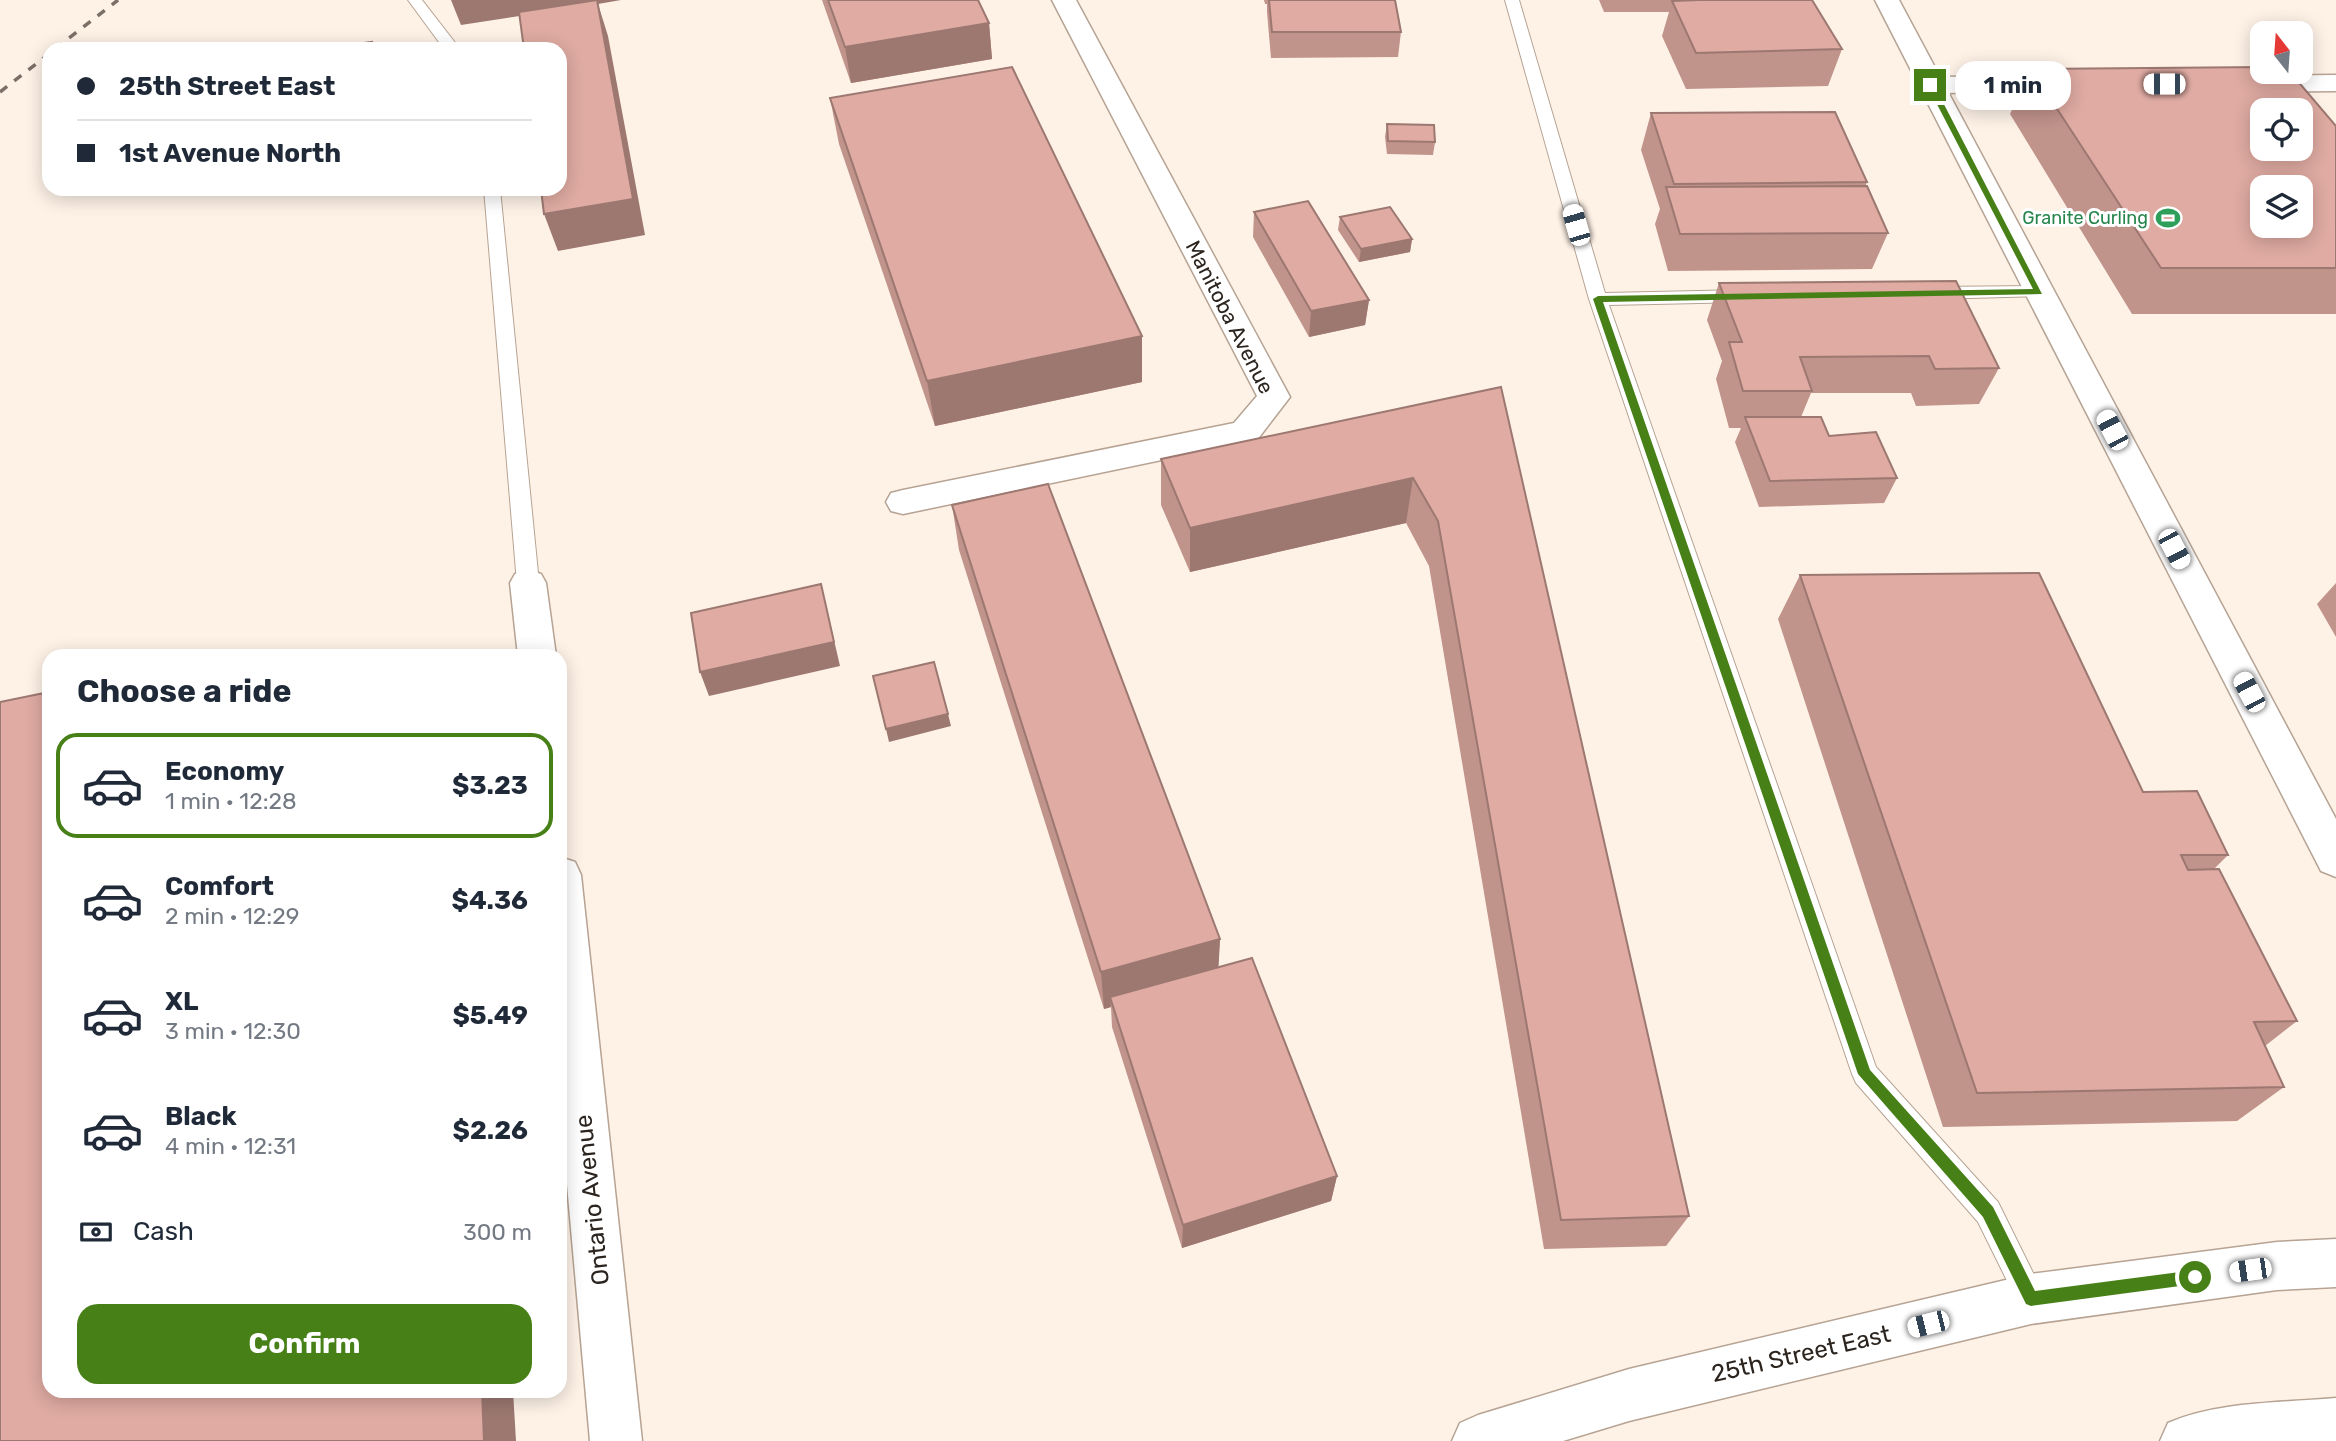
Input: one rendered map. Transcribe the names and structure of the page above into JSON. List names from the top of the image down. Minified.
{"streets":{"street":["Manitoba Avenue","Ontario Avenue","25th Street East"]},"places":{"sports":["Granite Curling"]},"north":"top","page":{"banner":["25th Street East","1st Avenue North"],"bubble":"1 min","heading":"Choose a ride","list":[{"name":"Economy","note":"1 min · 12:28","value":"$3.23"},{"name":"Comfort","note":"2 min · 12:29","value":"$4.36"},{"name":"XL","note":"3 min · 12:30","value":"$5.49"},{"name":"Black","note":"4 min · 12:31","value":"$2.26"}],"pay":["Cash","300 m"],"buttons":"Confirm"}}
